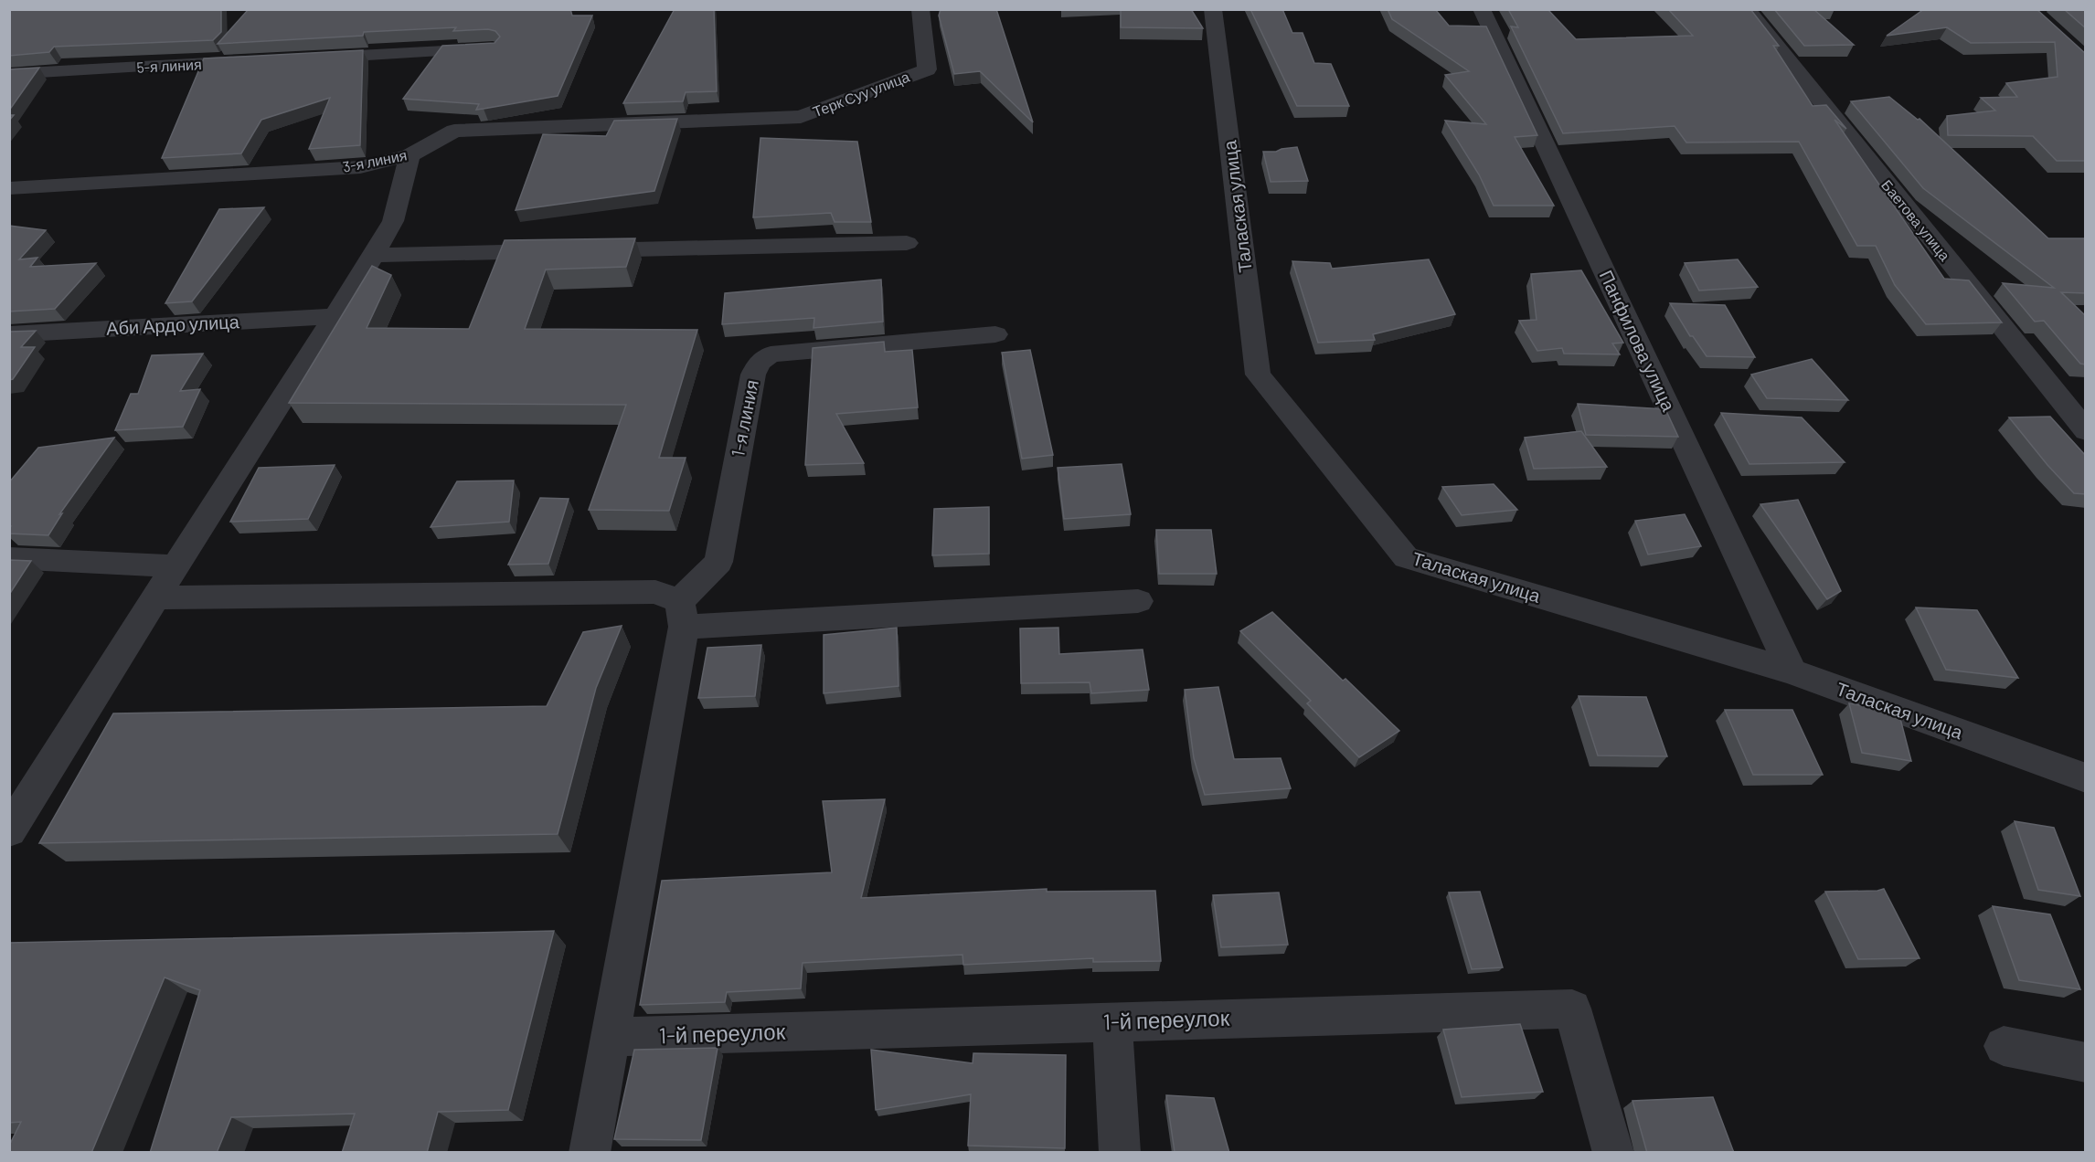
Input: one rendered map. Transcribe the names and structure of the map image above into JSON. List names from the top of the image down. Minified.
{"streets":{"street":["5-я линия","Терк Суу улица","3-я линия","Талаская улица","Баетова улица","Аби Ардо улица","Панфилова улица","1-я линия","1-й переулок"]},"crossings":[["Терк Суу улица","3-я линия"],["Талаская улица","Панфилова улица"]]}
